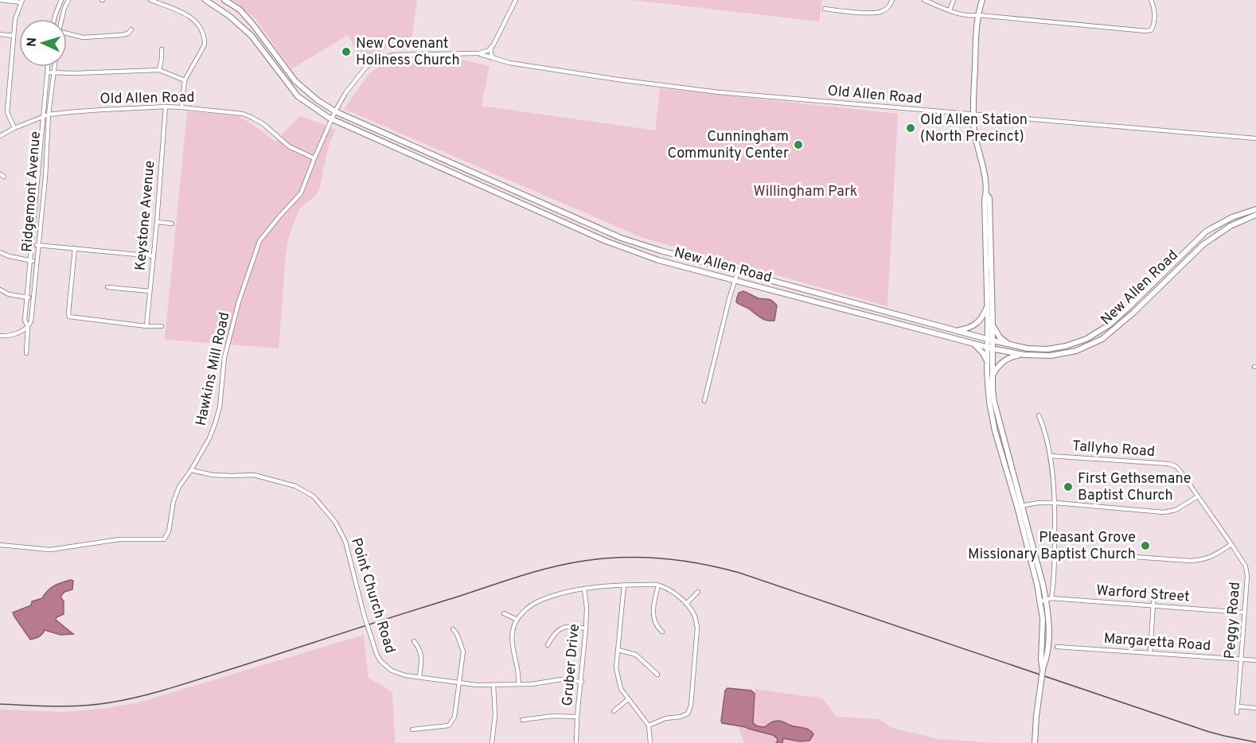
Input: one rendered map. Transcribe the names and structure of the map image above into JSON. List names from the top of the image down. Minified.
{"streets":{"main road":["New Allen Road"],"street":["Old Allen Road","Ridgemont Avenue","Keystone Avenue","Hawkins Mill Road","Tallyho Road","Warford Street","Point Church Road","Peggy Road","Margaretta Road","Gruber Drive"]},"crossings":[["Old Allen Road","Ridgemont Avenue"],["Old Allen Road","Keystone Avenue"],["Old Allen Road","Hawkins Mill Road"],["New Allen Road","Hawkins Mill Road"],["Hawkins Mill Road","Point Church Road"],["Tallyho Road","Peggy Road"],["Warford Street","Peggy Road"],["Point Church Road","Gruber Drive"],["Peggy Road","Margaretta Road"]],"parks":["Willingham Park"],"places":["New Covenant Holiness Church","Old Allen Station (North Precinct)","Cunningham Community Center","First Gethsemane Baptist Church","Pleasant Grove Missionary Baptist Church"],"north":"left"}
